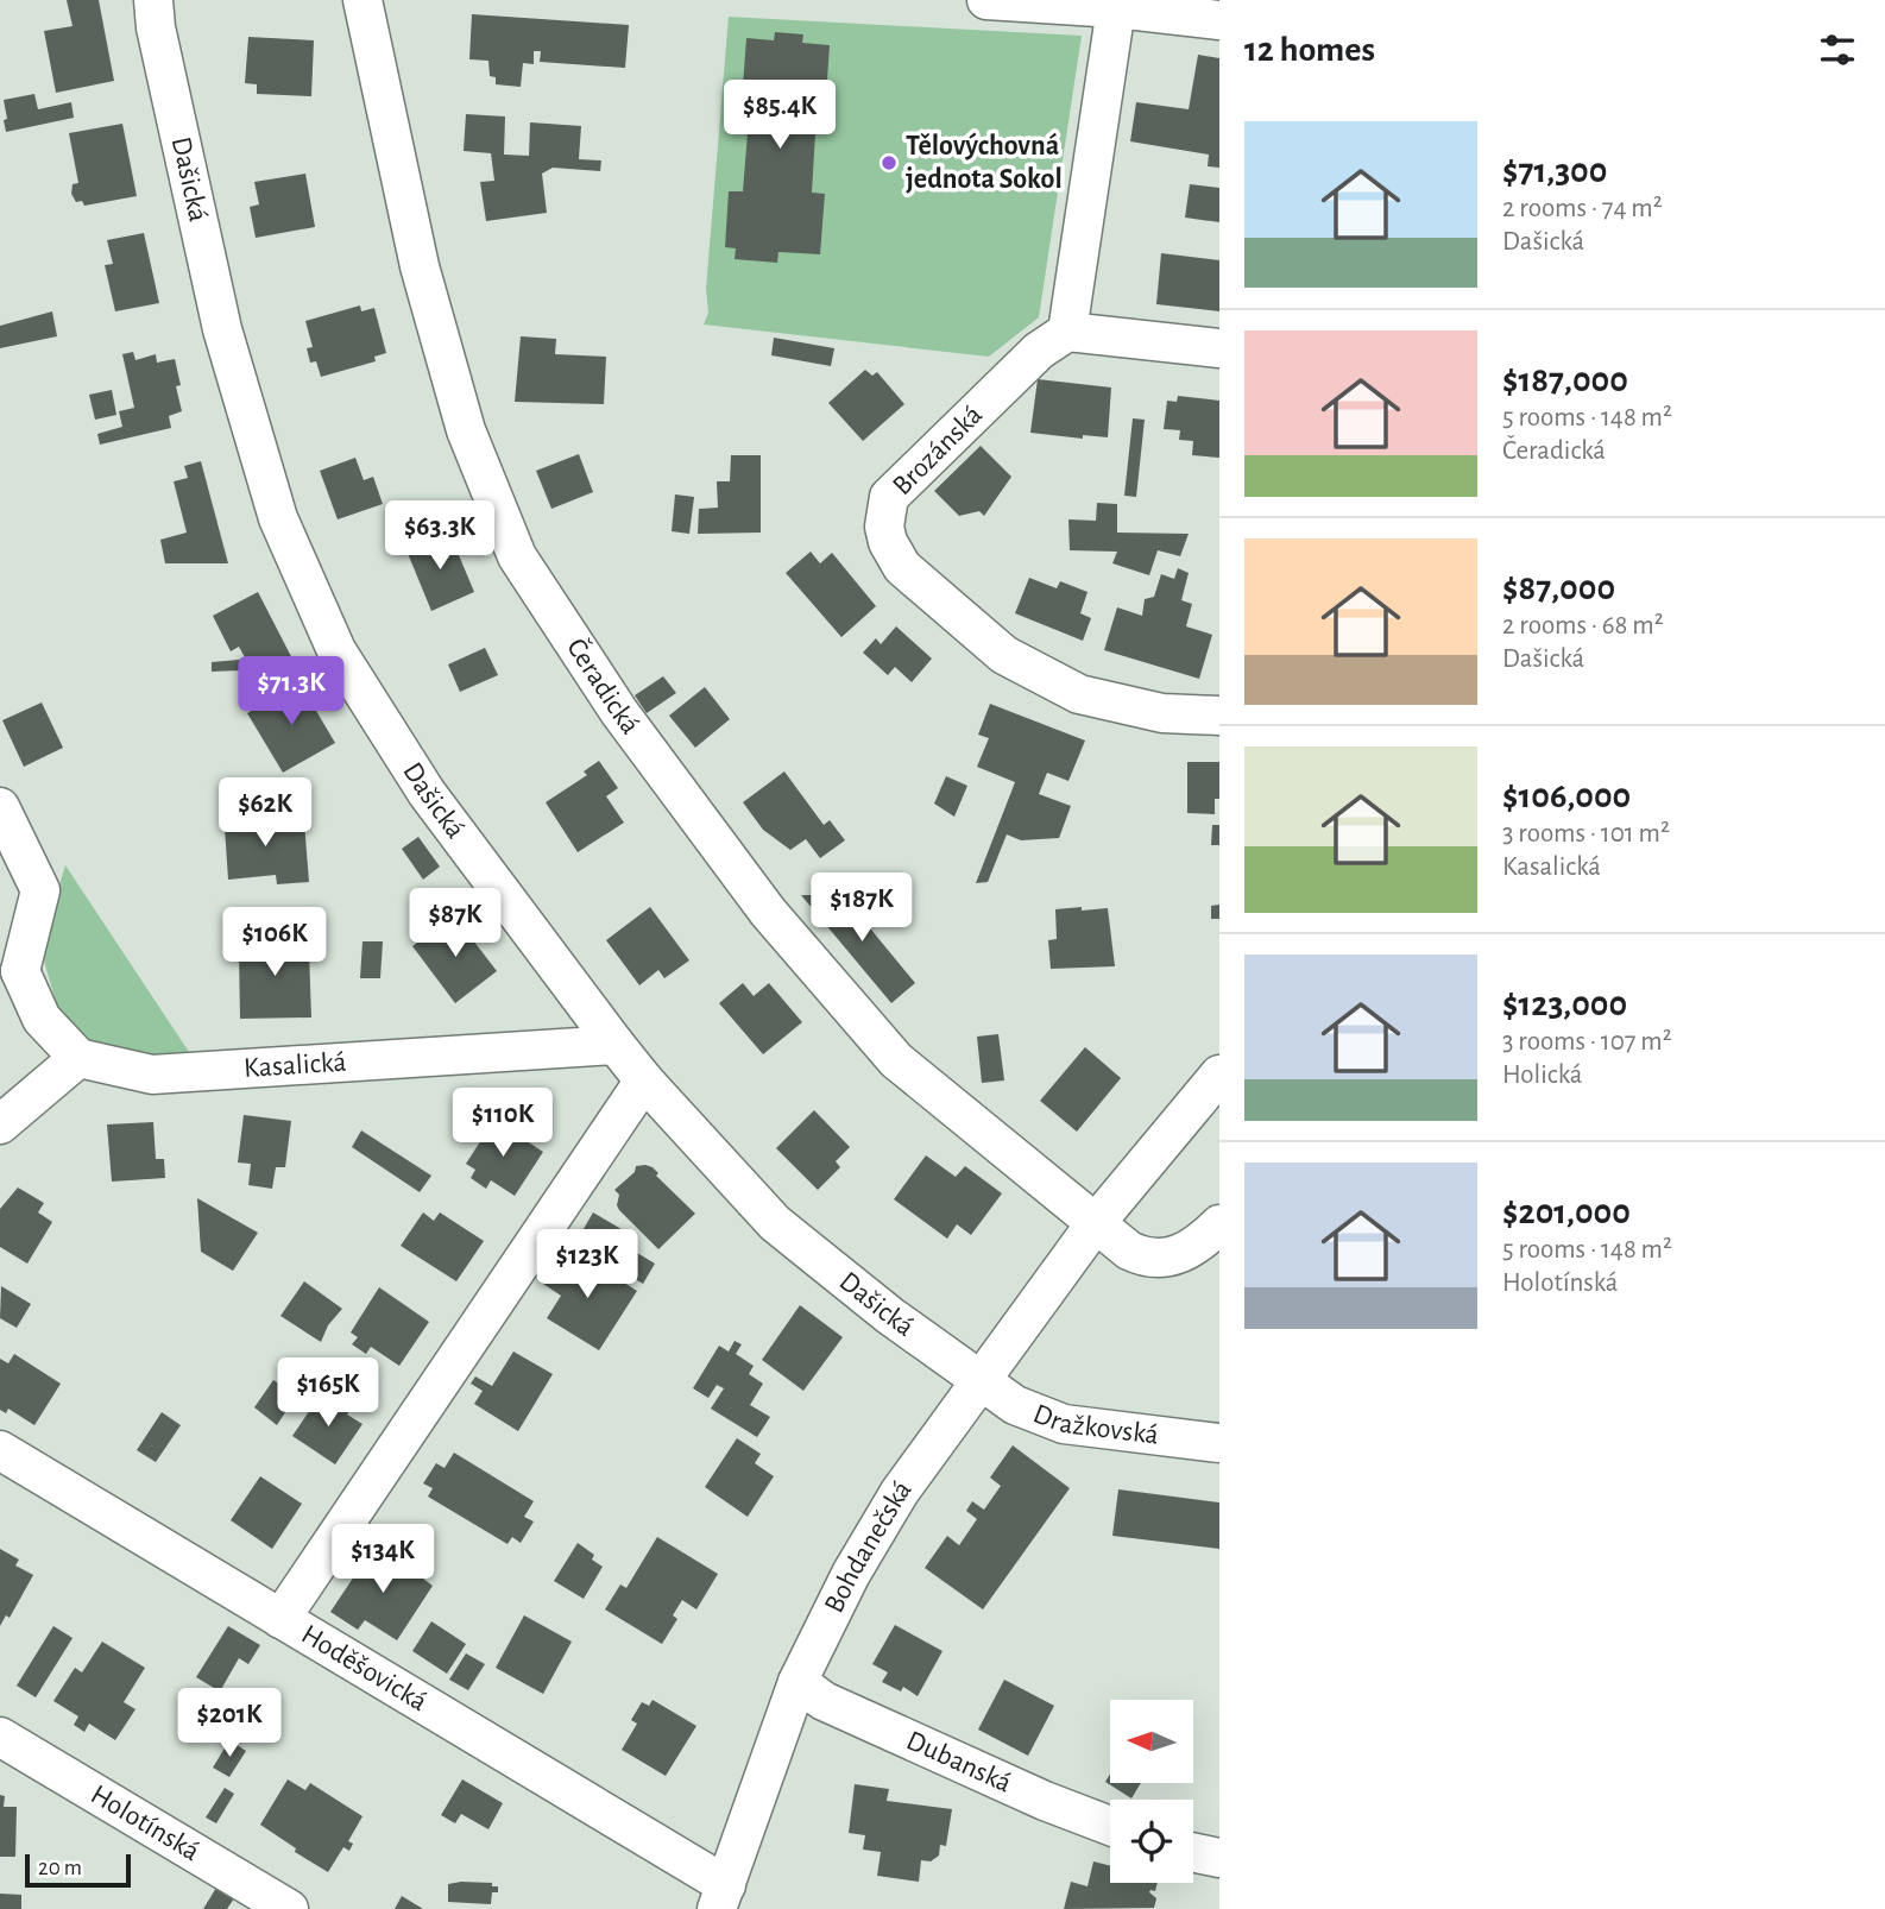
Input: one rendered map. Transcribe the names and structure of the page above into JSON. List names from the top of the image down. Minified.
{"streets":{"street":["Dašická","Brozánská","Čeradická","Kasalická","Dražkovská","Bohdanečská","Hoděšovická","Dubanská","Holotínská"]},"crossings":[["Dašická","Kasalická"],["Dašická","Dražkovská"],["Dašická","Bohdanečská"],["Čeradická","Bohdanečská"],["Dražkovská","Bohdanečská"],["Bohdanečská","Hoděšovická"],["Bohdanečská","Dubanská"]],"places":["Tělovýchovná jednota Sokol"],"scale_bar":"20 m","north":"left","page":{"heading":"12 homes","price":["$85.4K","$63.3K","$71.3K","$62K","$187K","$87K","$106K","$110K","$123K","$165K","$134K","$201K"],"list":[{"name":"$71,300","note":"2 rooms · 74 m² · Dašická"},{"name":"$187,000","note":"5 rooms · 148 m² · Čeradická"},{"name":"$87,000","note":"2 rooms · 68 m² · Dašická"},{"name":"$106,000","note":"3 rooms · 101 m² · Kasalická"},{"name":"$123,000","note":"3 rooms · 107 m² · Holická"},{"name":"$201,000","note":"5 rooms · 148 m² · Holotínská"}],"scale":"20 m"}}
